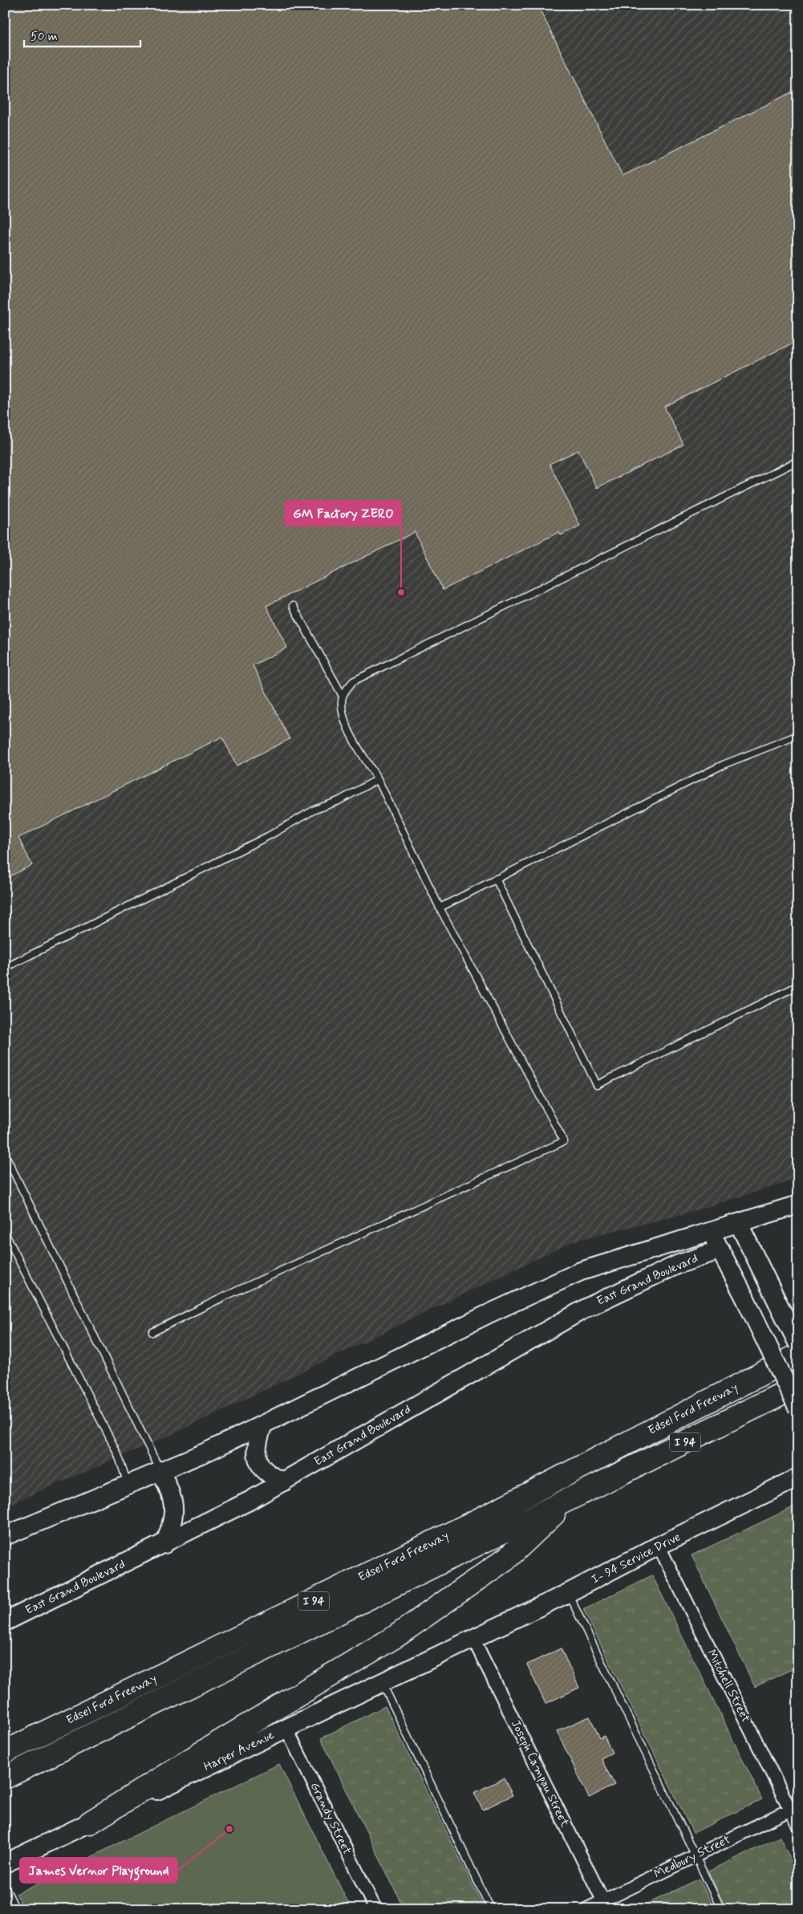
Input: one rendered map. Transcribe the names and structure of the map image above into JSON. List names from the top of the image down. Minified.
{"streets":{"highway":["Edsel Ford Freeway","I 94"],"main road":["East Grand Boulevard","I- 94 Service Drive","Harper Avenue"],"street":["Mitchell Street","Joseph Campau Street","Grandy Street","Medbury Street"]},"crossings":[["I- 94 Service Drive","Mitchell Street"],["I- 94 Service Drive","Harper Avenue"],["I- 94 Service Drive","Joseph Campau Street"],["Mitchell Street","Medbury Street"],["Harper Avenue","Joseph Campau Street"],["Harper Avenue","Grandy Street"],["Joseph Campau Street","Medbury Street"]],"places":["GM Factory ZERO","James Vernor Playground"],"scale_bar":"50 m"}
